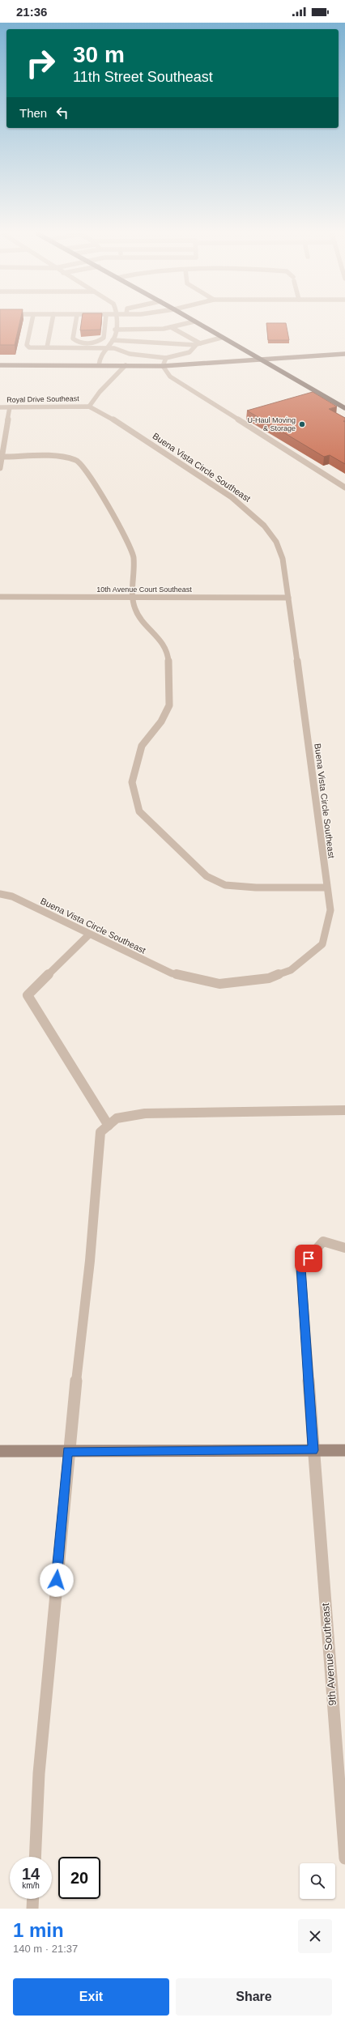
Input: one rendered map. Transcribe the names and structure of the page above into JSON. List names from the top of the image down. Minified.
{"streets":{"street":["Royal Drive Southeast","Buena Vista Circle Southeast","10th Avenue Court Southeast","9th Avenue Southeast"]},"crossings":[["Royal Drive Southeast","Buena Vista Circle Southeast"],["Buena Vista Circle Southeast","10th Avenue Court Southeast"]],"places":["U-Haul Moving & Storage"],"page":{"status":"21:36","turn":["30 m","11th Street Southeast"],"then":"Then","speed":"14 km/h","limit":"20","heading":["1 min","140 m · 21:37"],"buttons":["Exit","Share"]}}
